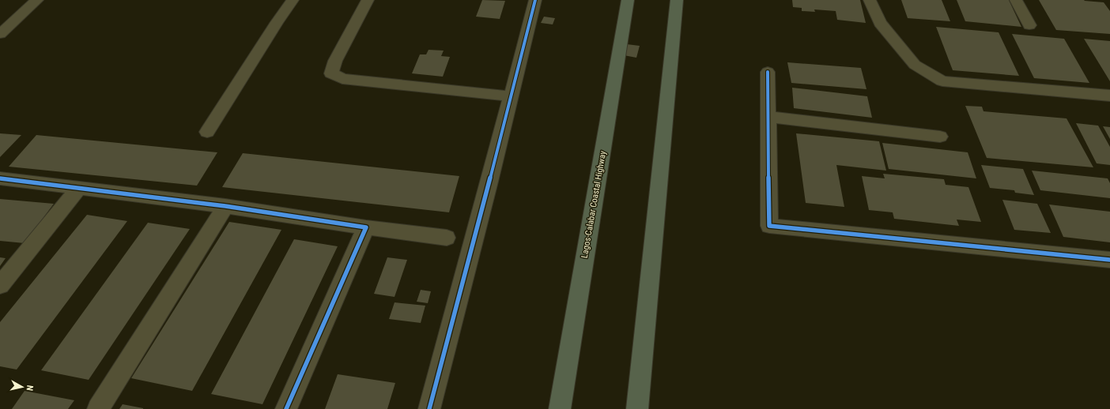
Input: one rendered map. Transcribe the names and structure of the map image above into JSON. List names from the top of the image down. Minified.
{"streets":{"highway":["Lagos-Calabar Coastal Highway"]},"north":"right"}
